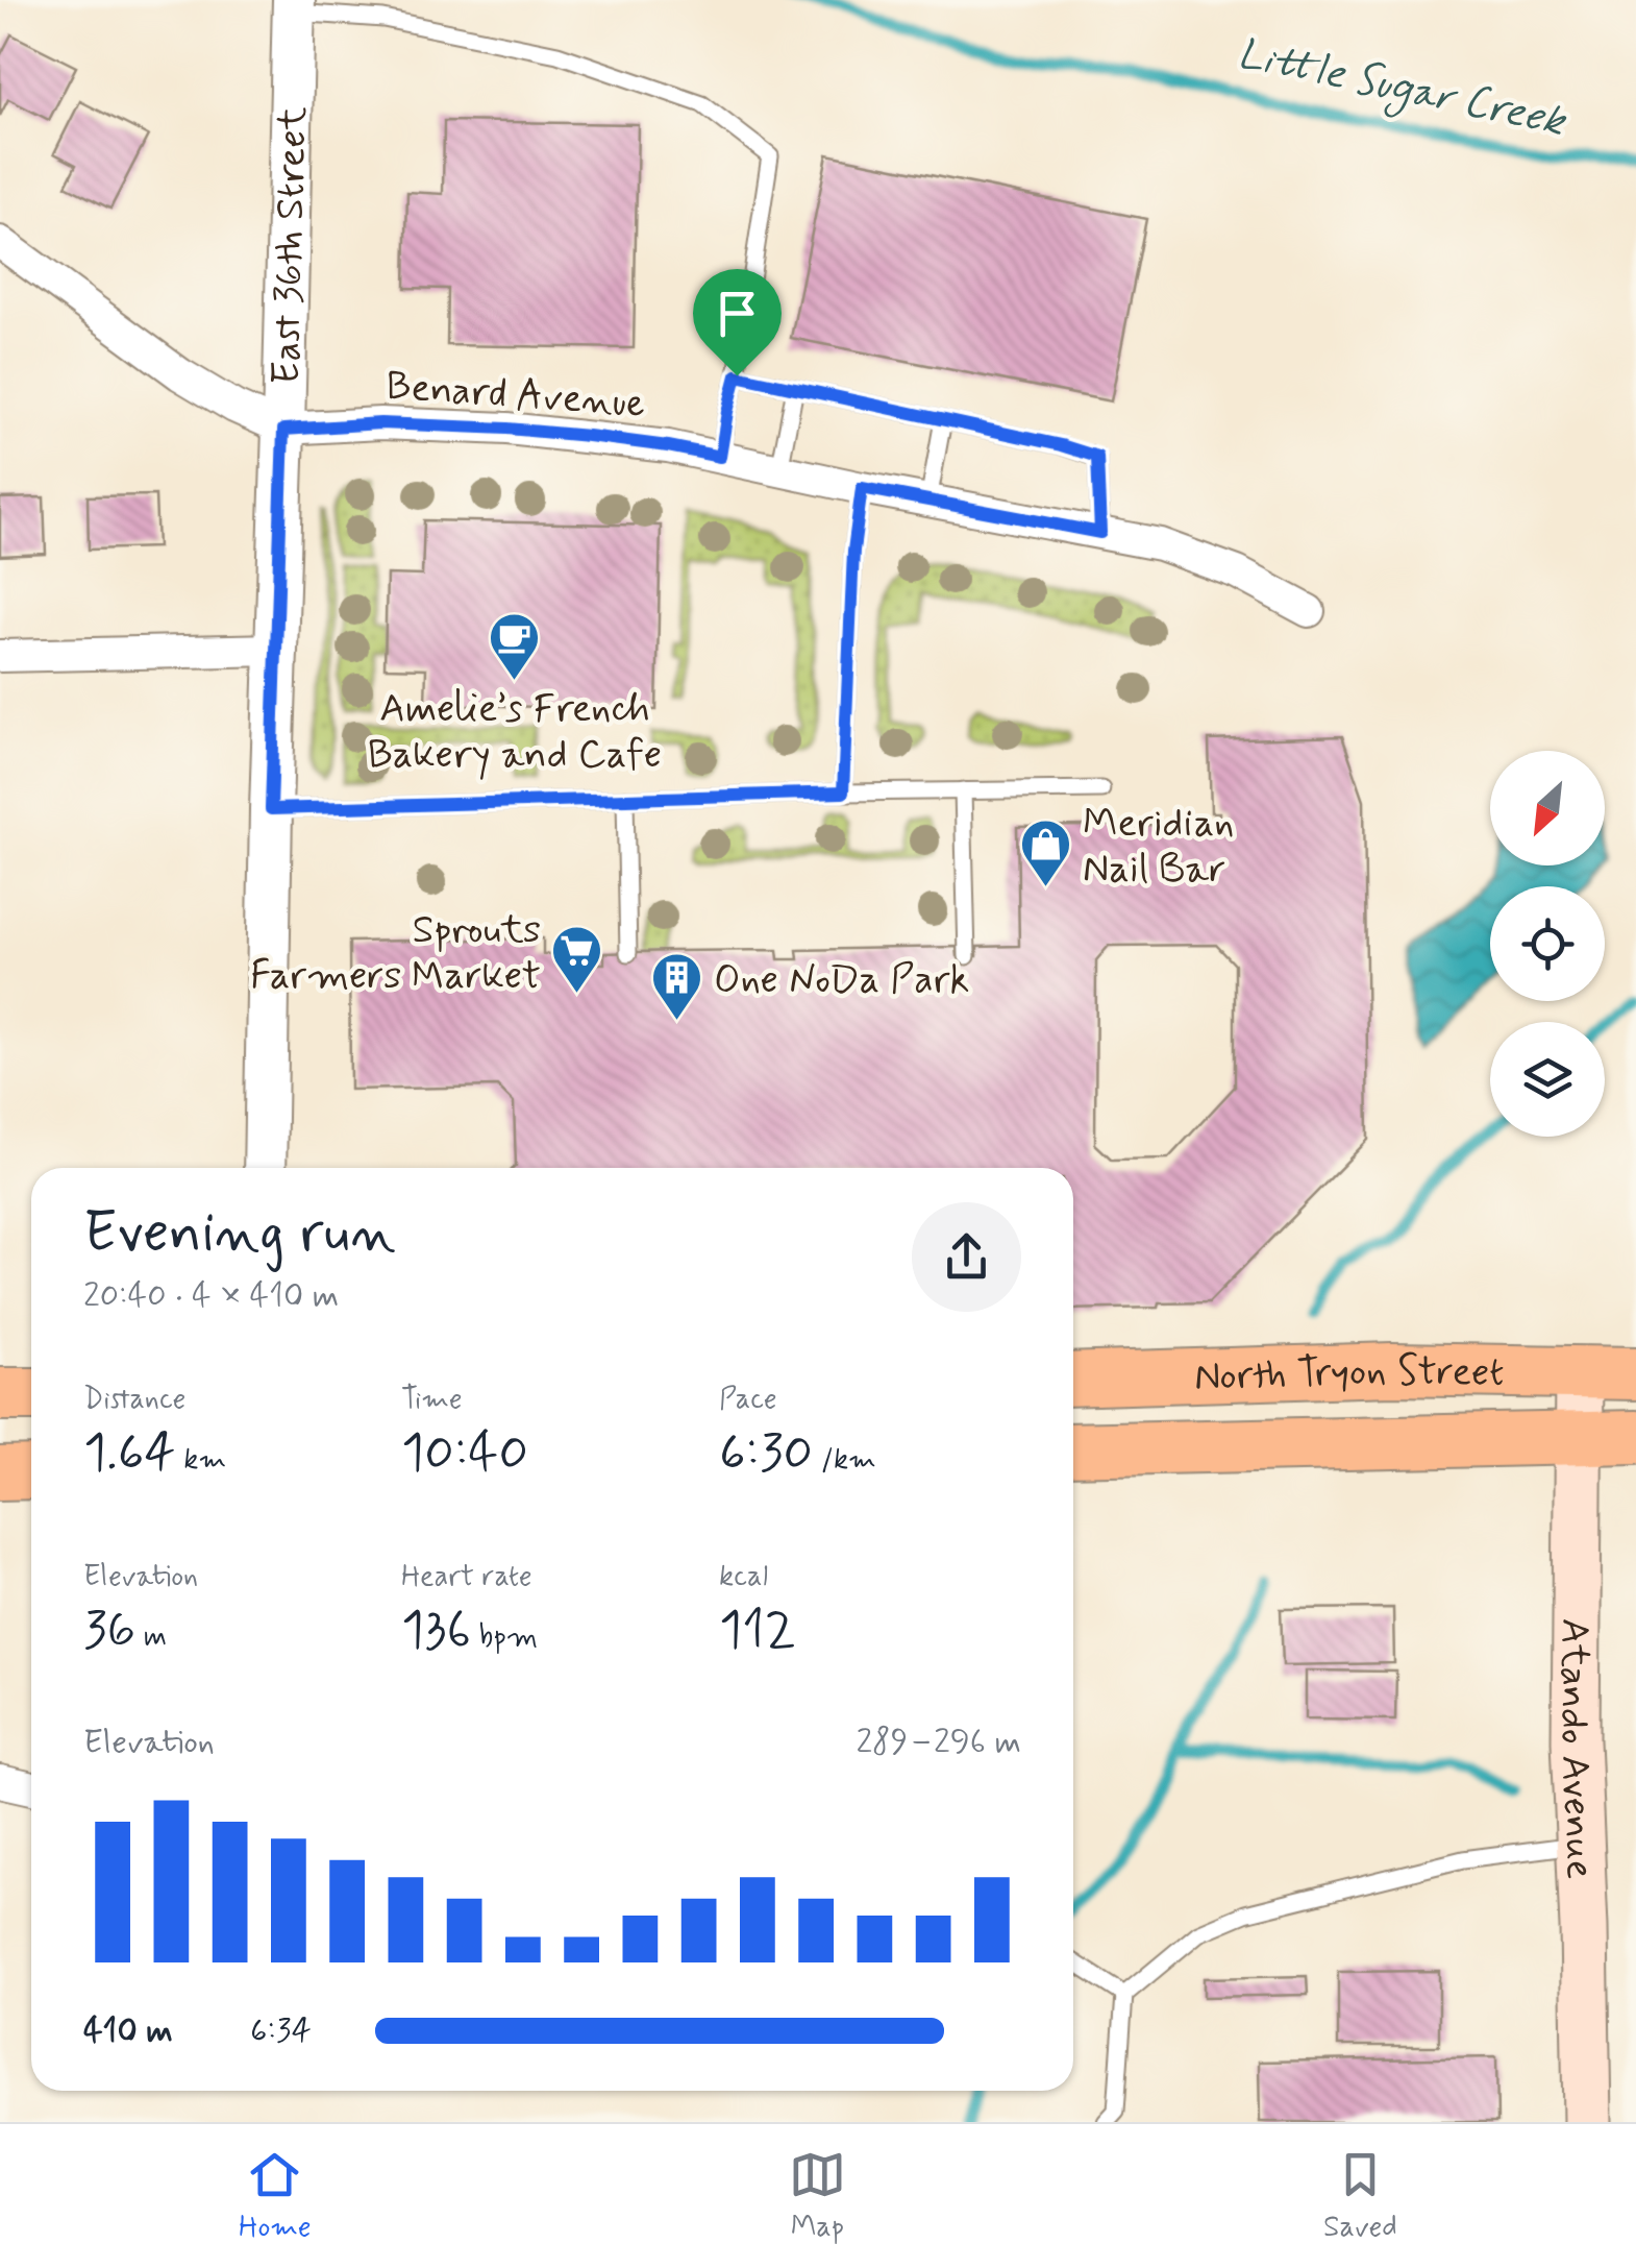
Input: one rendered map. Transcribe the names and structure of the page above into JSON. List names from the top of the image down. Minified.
{"streets":{"main road":["North Tryon Street","Atando Avenue"],"street":["East 36th Street","Benard Avenue"]},"crossings":[["East 36th Street","Benard Avenue"],["North Tryon Street","Atando Avenue"]],"water":["Little Sugar Creek"],"places":{"cafe":["Amelie’s French Bakery and Cafe"],"shop":["Meridian Nail Bar"],"supermarket":["Sprouts Farmers Market"],"building":["One NoDa Park"]},"north":"bottom left","page":{"heading":["Evening run","20:40 · 4 × 410 m"],"stats":[["Distance","1.64 km"],["Time","10:40"],["Pace","6:30 /km"],["Elevation","36 m"],["Heart rate","136 bpm"],["kcal","112"]],"chart":["Elevation","289–296 m"],"list":[{"name":"410 m","note":"6:34"}],"tabs":["Home","Map","Saved"]}}
